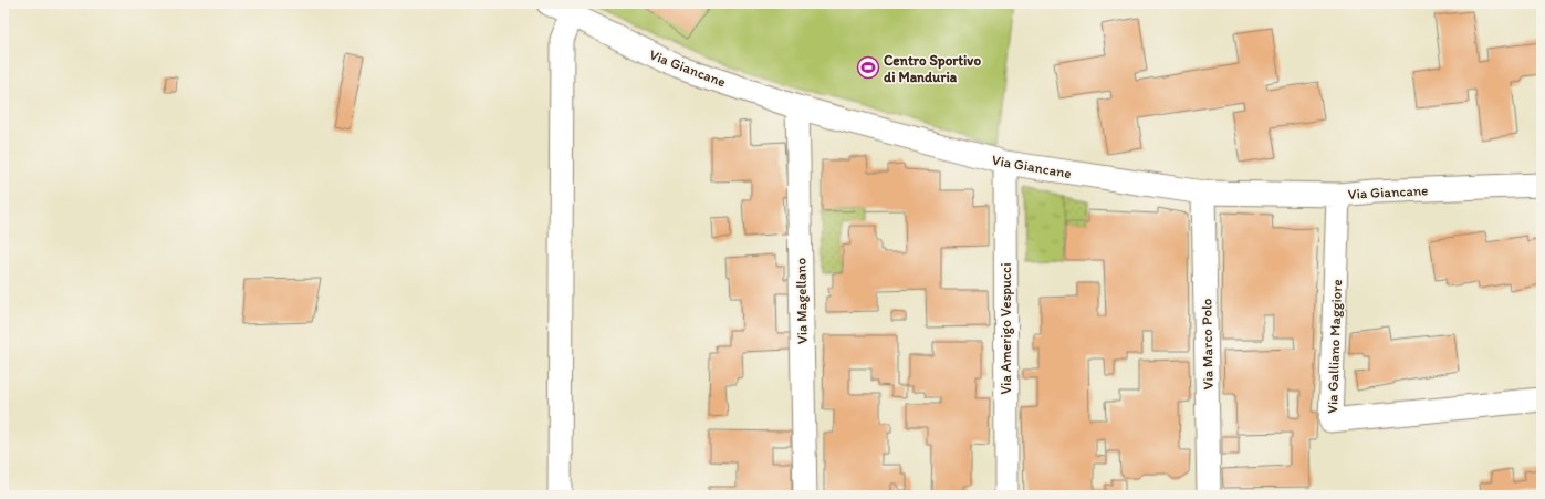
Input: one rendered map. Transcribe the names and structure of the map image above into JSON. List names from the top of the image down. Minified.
{"streets":{"street":["Via Giancane","Via Magellano","Via Amerigo Vespucci","Via Marco Polo","Via Galliano Maggiore"]},"crossings":[["Via Giancane","Via Magellano"],["Via Giancane","Via Amerigo Vespucci"],["Via Giancane","Via Marco Polo"],["Via Giancane","Via Galliano Maggiore"]],"places":{"sports":["Centro Sportivo di Manduria"]}}
